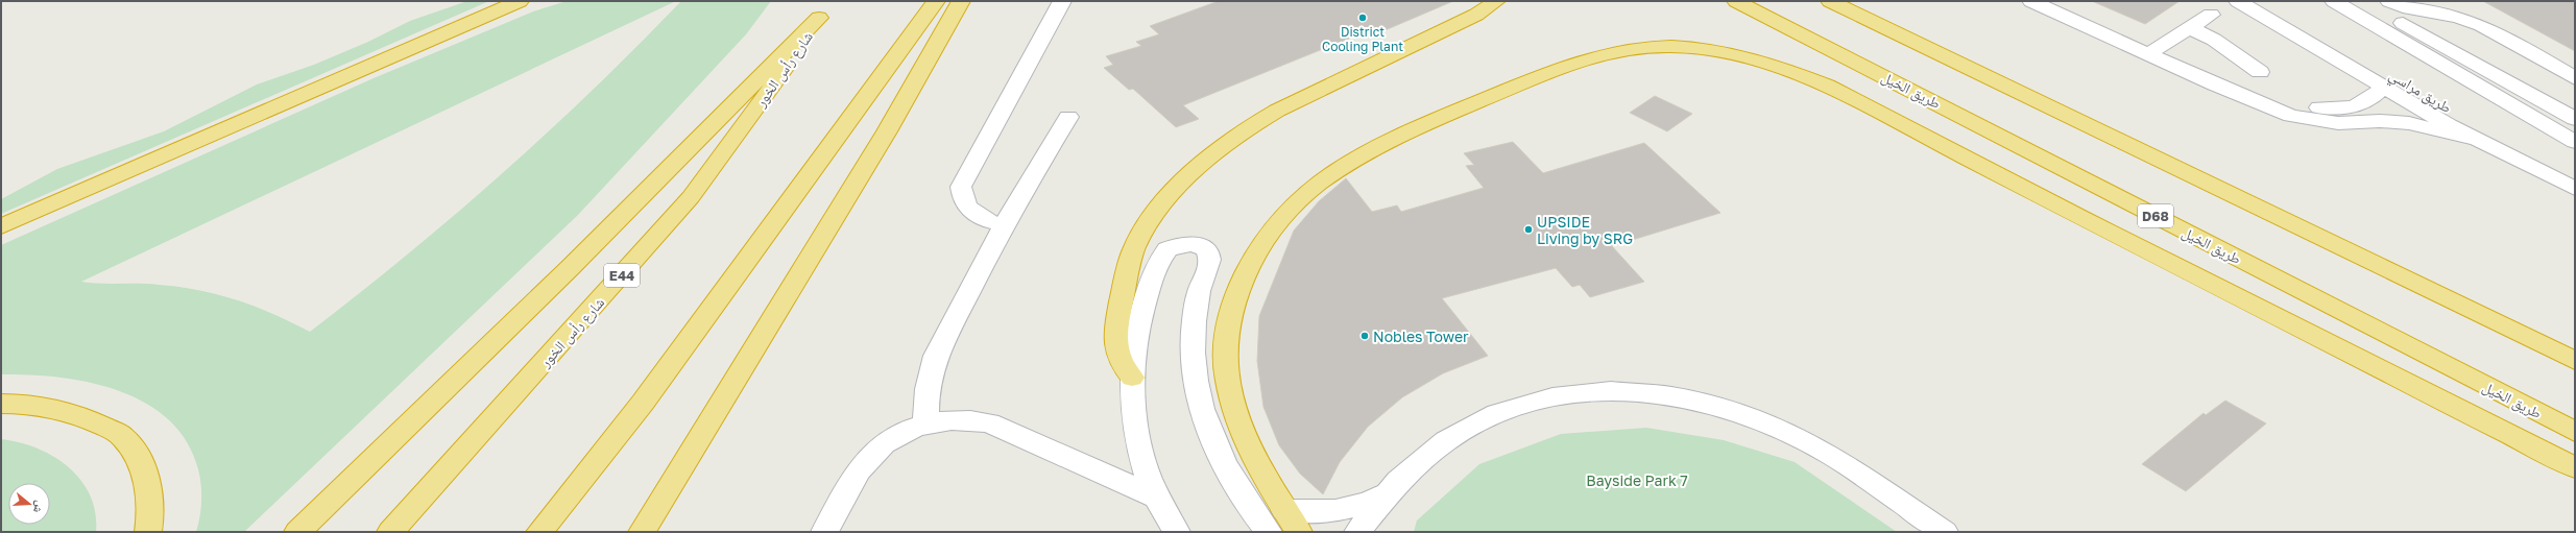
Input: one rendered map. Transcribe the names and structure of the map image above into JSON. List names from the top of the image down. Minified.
{"streets":{"highway":["شارع رأس الخور","طريق الخيل","D68","E44"],"street":["طريق مراسي"]},"parks":["Bayside Park 7"],"places":["District Cooling Plant","UPSIDE Living by SRG","Nobles Tower"],"north":"right"}
